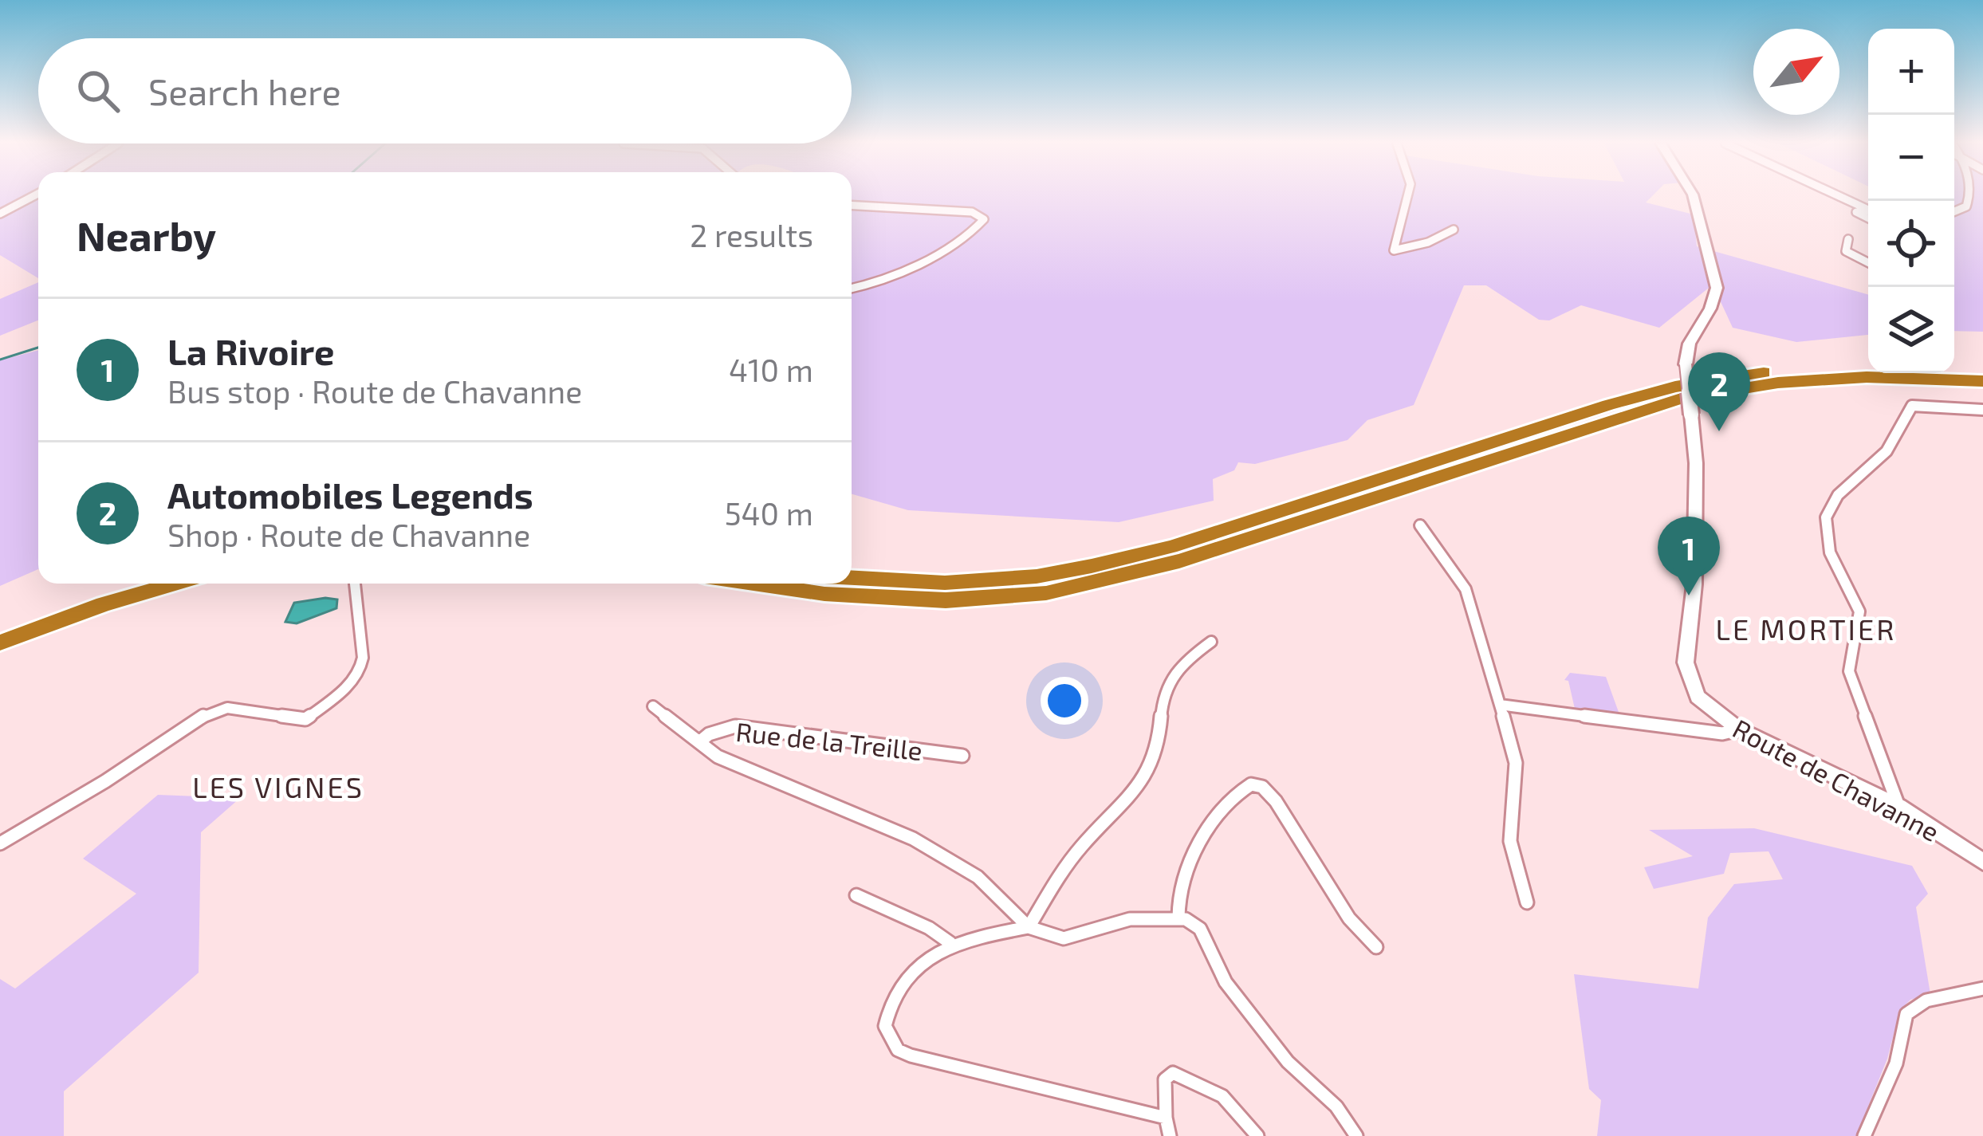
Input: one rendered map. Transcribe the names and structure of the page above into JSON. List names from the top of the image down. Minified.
{"streets":{"main road":["Route de Chavanne"],"street":["Rue de la Treille"]},"districts":["LE MORTIER","LES VIGNES"],"north":"top right","page":{"map_buttons":["+","−"],"search":"Search here","heading":["Nearby","2 results"],"list":[{"mark":"1","name":"La Rivoire","note":"Bus stop · Route de Chavanne","value":"410 m"},{"mark":"2","name":"Automobiles Legends","note":"Shop · Route de Chavanne","value":"540 m"}],"pins":["2","1"]}}
